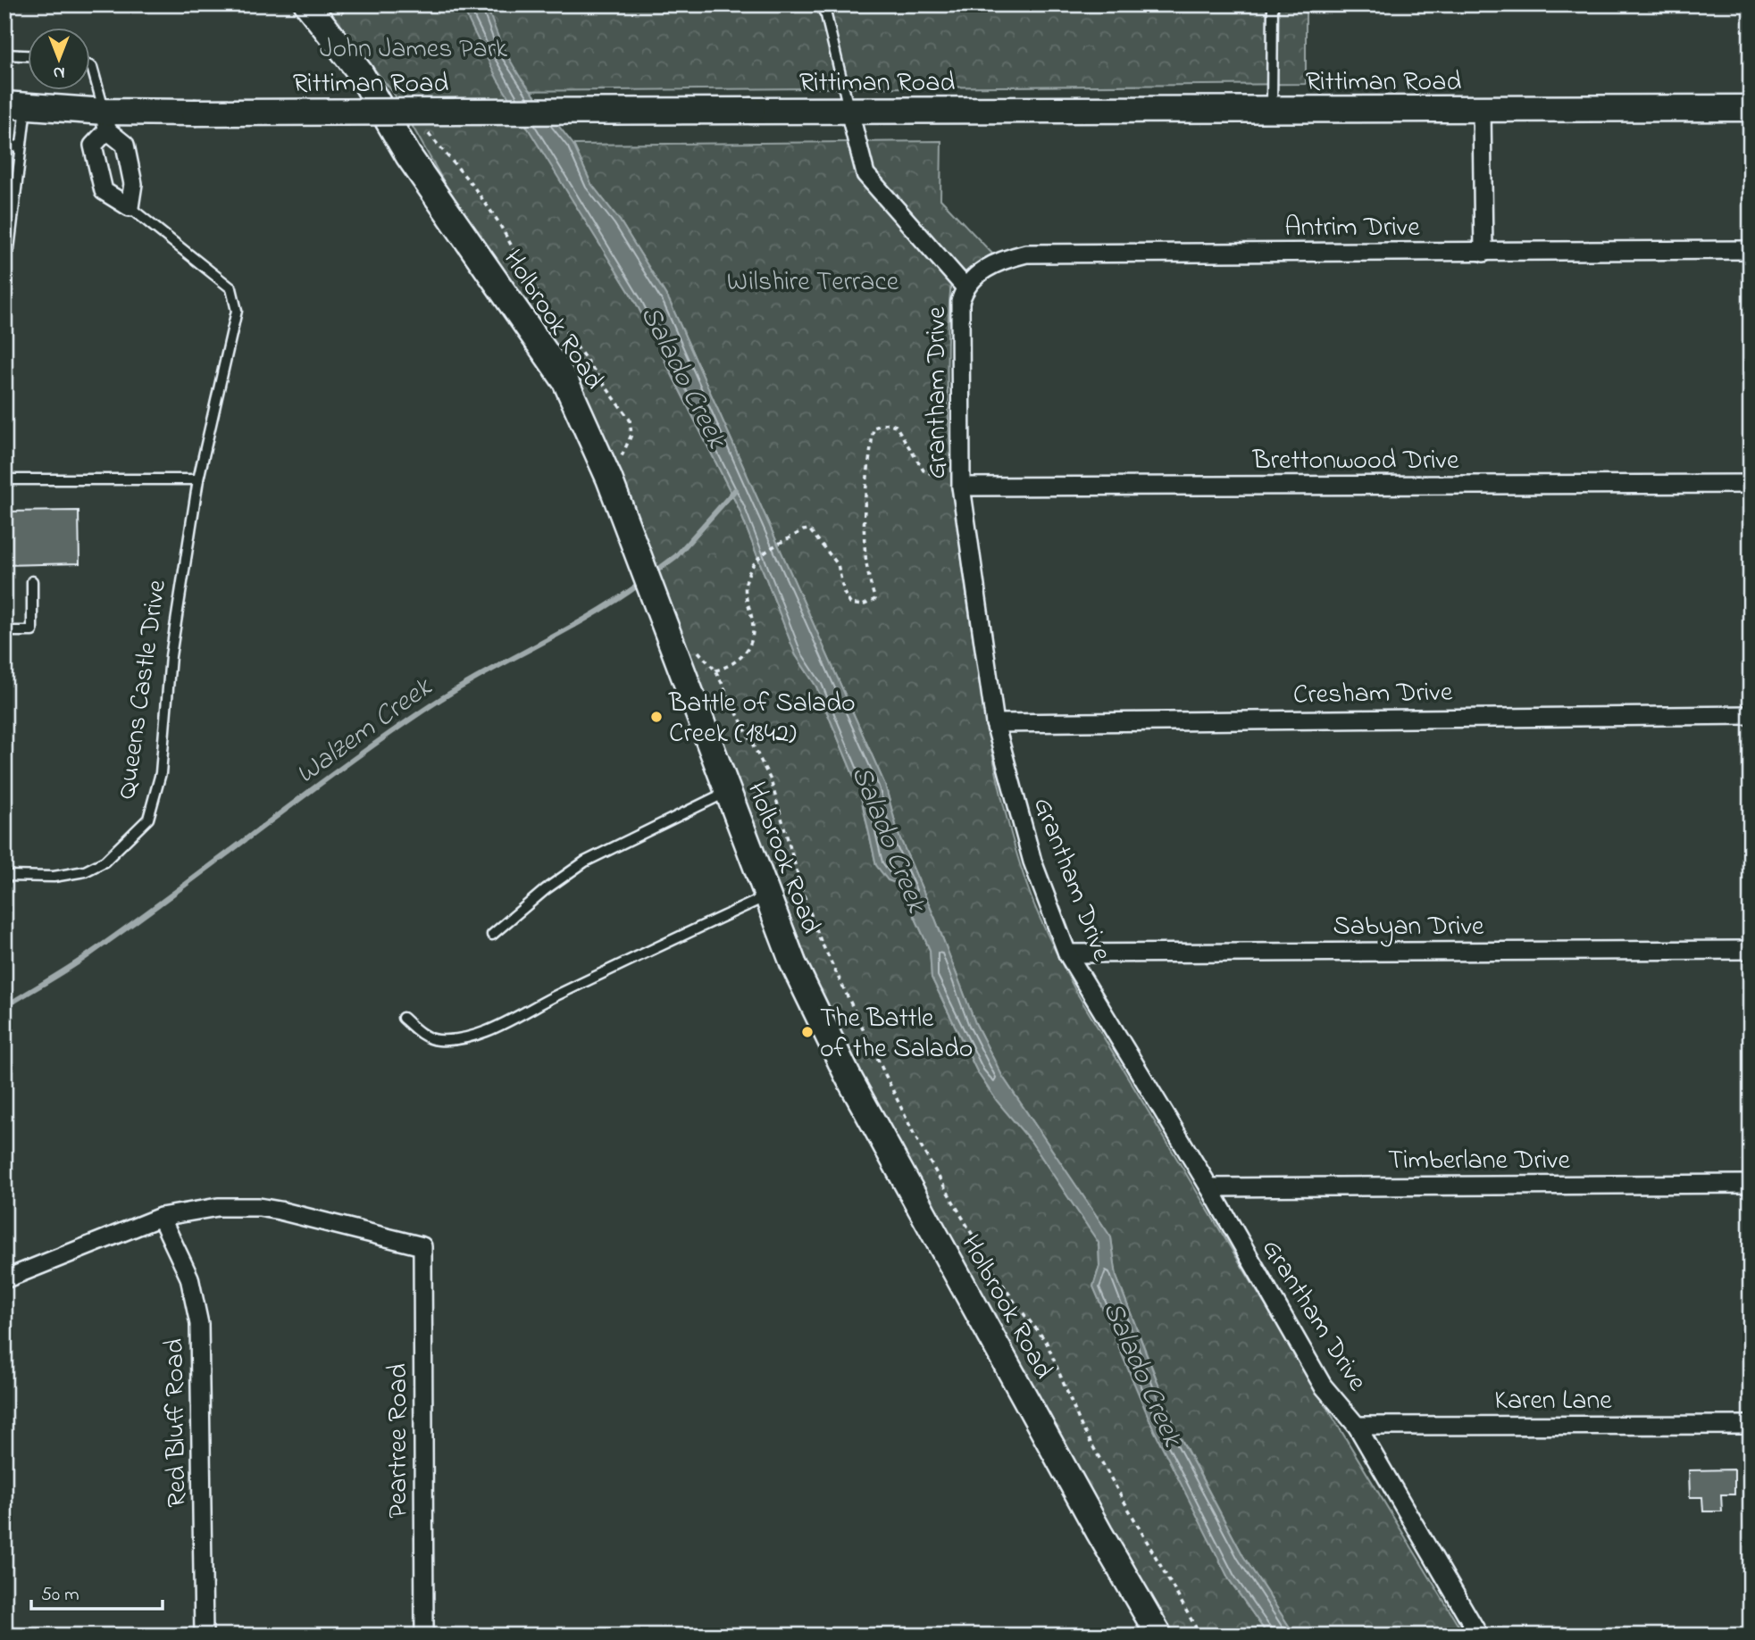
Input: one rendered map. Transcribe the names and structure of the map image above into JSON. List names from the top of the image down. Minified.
{"streets":{"street":["Rittiman Road","Antrim Drive","Holbrook Road","Grantham Drive","Brettonwood Drive","Queens Castle Drive","Cresham Drive","Sabyan Drive","Timberlane Drive","Karen Lane","Red Bluff Road","Peartree Road"]},"crossings":[["Rittiman Road","Grantham Drive"],["Rittiman Road","Queens Castle Drive"],["Antrim Drive","Grantham Drive"],["Grantham Drive","Brettonwood Drive"],["Grantham Drive","Cresham Drive"],["Grantham Drive","Sabyan Drive"],["Grantham Drive","Timberlane Drive"],["Grantham Drive","Karen Lane"],["Red Bluff Road","Peartree Road"]],"water":["Salado Creek","Walzem Creek"],"parks":["John James Park","Wilshire Terrace"],"places":["Battle of Salado Creek (1842)","The Battle of the Salado"],"scale_bar":"50 m","north":"bottom"}
